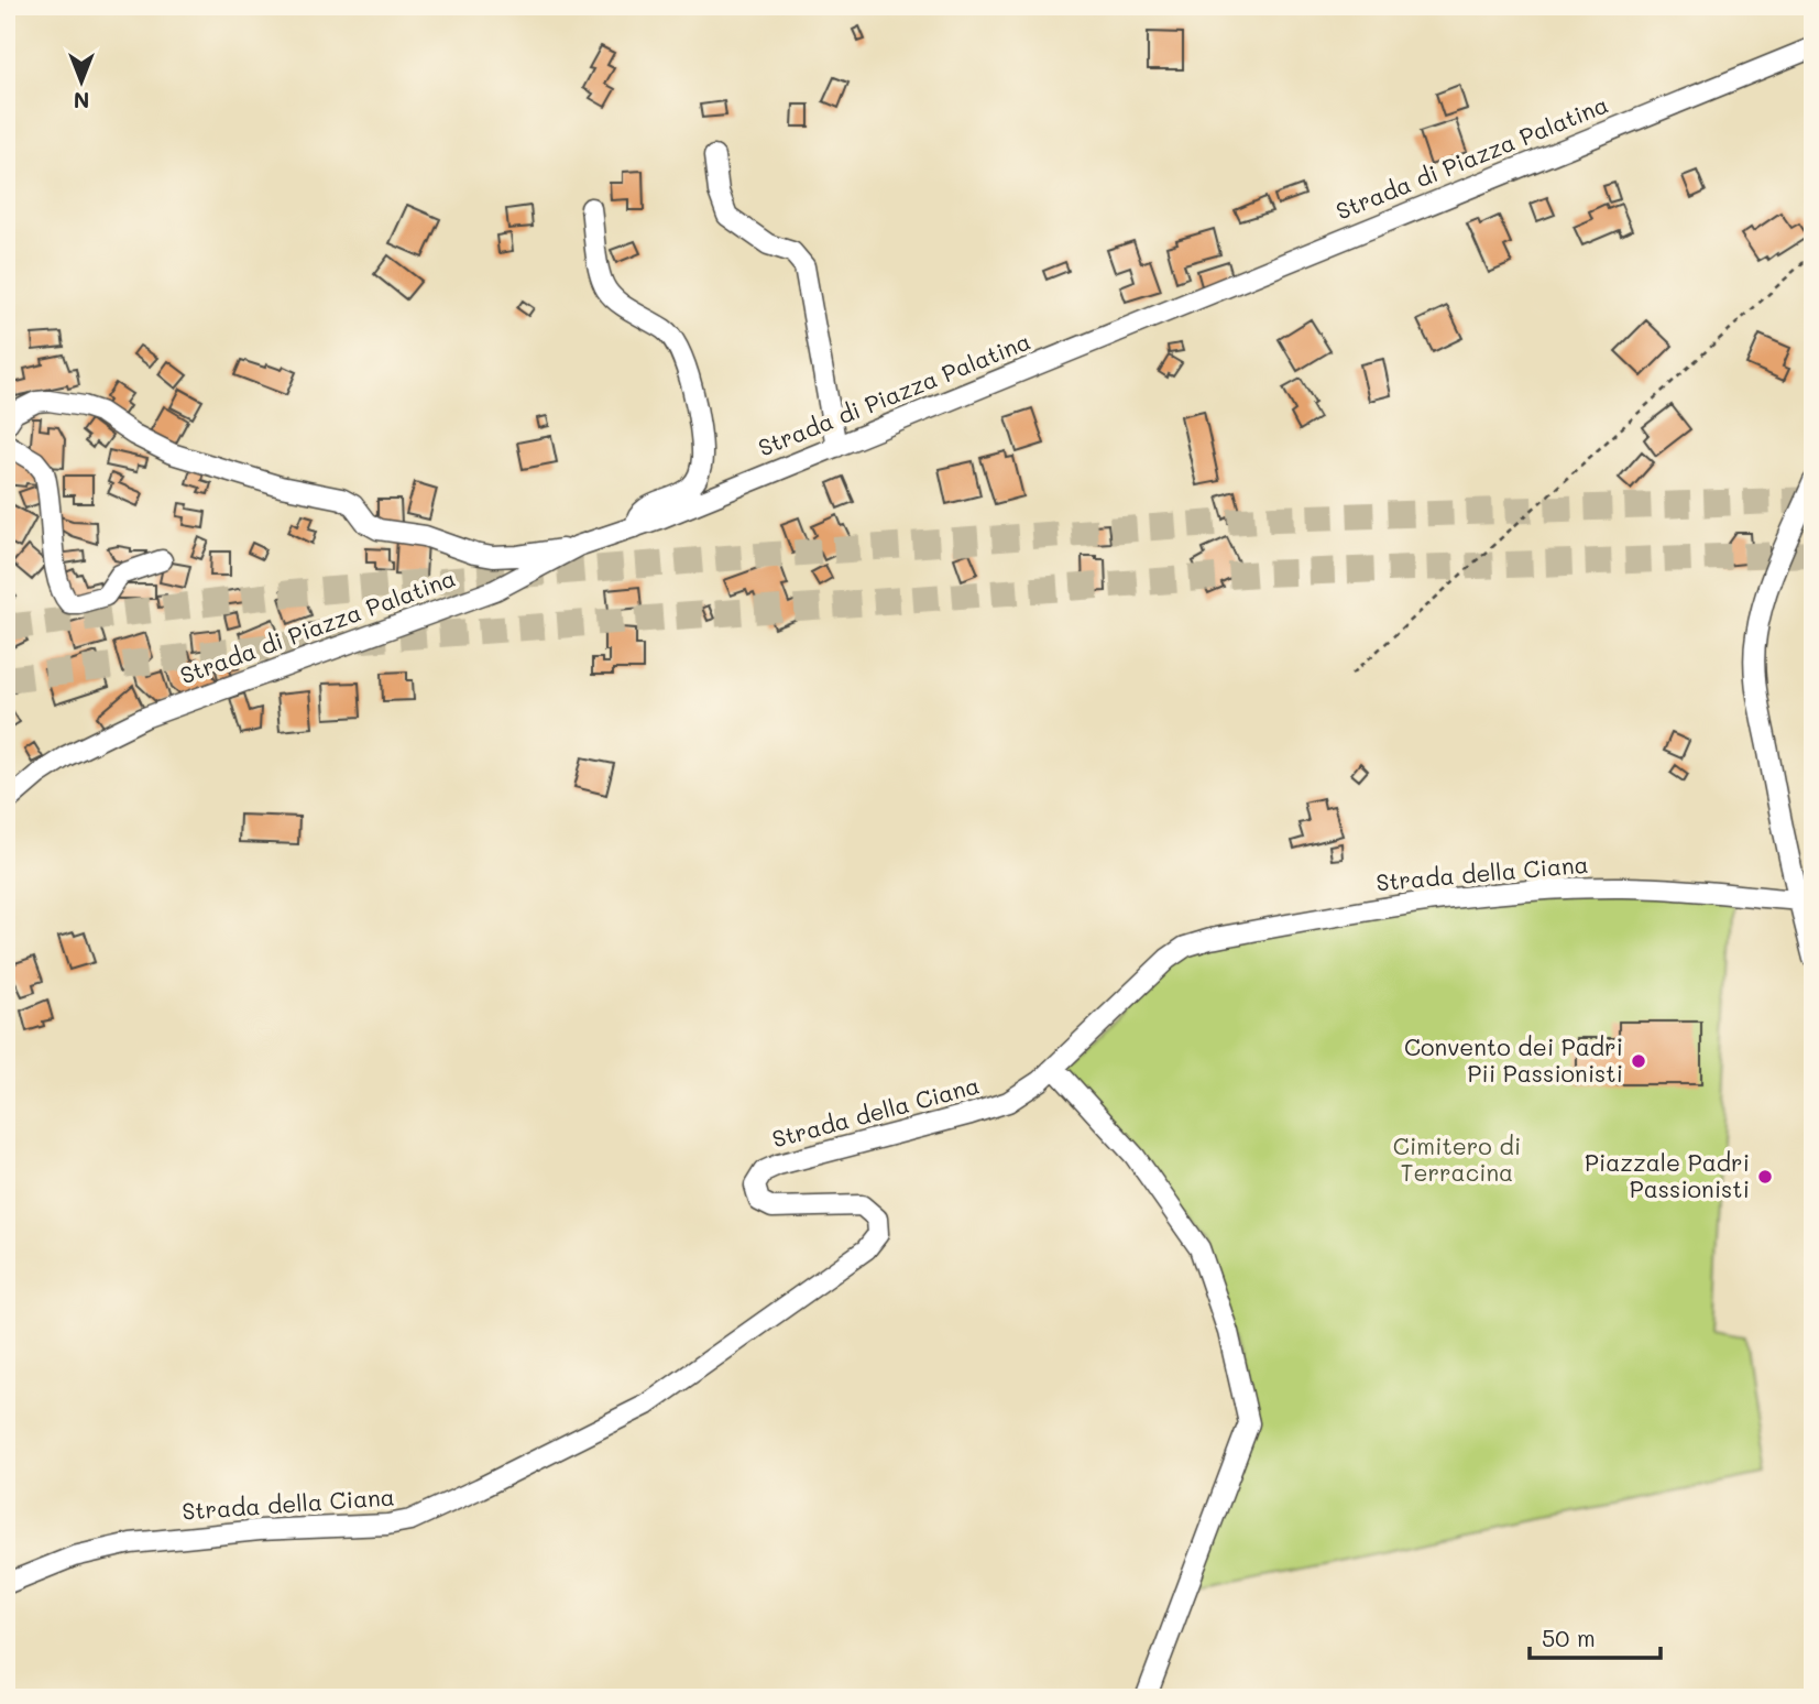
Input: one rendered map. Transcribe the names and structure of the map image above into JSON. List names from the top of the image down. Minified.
{"streets":{"street":["Strada di Piazza Palatina","Strada della Ciana"]},"parks":["Cimitero di Terracina"],"places":["Convento dei Padri Pii Passionisti","Piazzale Padri Passionisti"],"scale_bar":"50 m","north":"bottom"}
